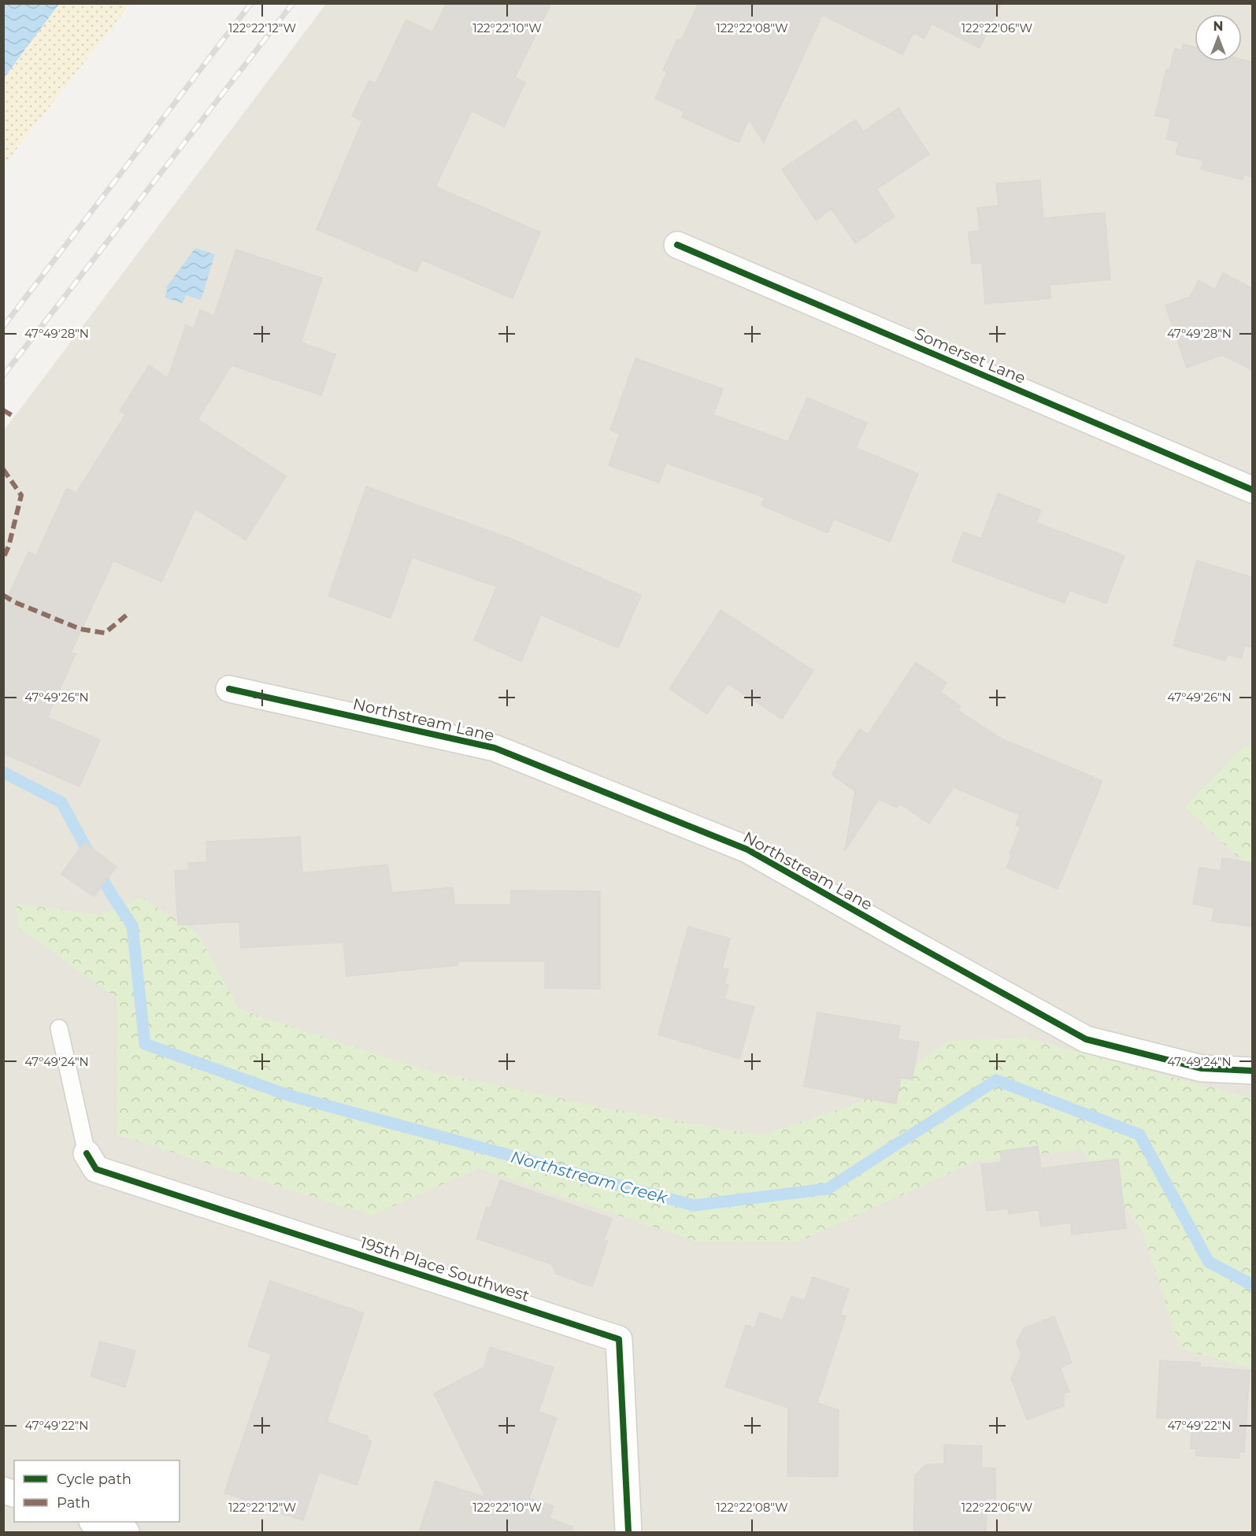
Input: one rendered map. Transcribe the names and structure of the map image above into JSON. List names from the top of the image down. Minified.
{"streets":{"street":["Somerset Lane","Northstream Lane","195th Place Southwest"]},"water":["Northstream Creek"],"legend":["Cycle path","Path"],"north":"top","coordinates":["122°22'12\"W","122°22'10\"W","122°22'08\"W","122°22'06\"W","47°49'28\"N","47°49'26\"N","47°49'24\"N","47°49'22\"N"]}
